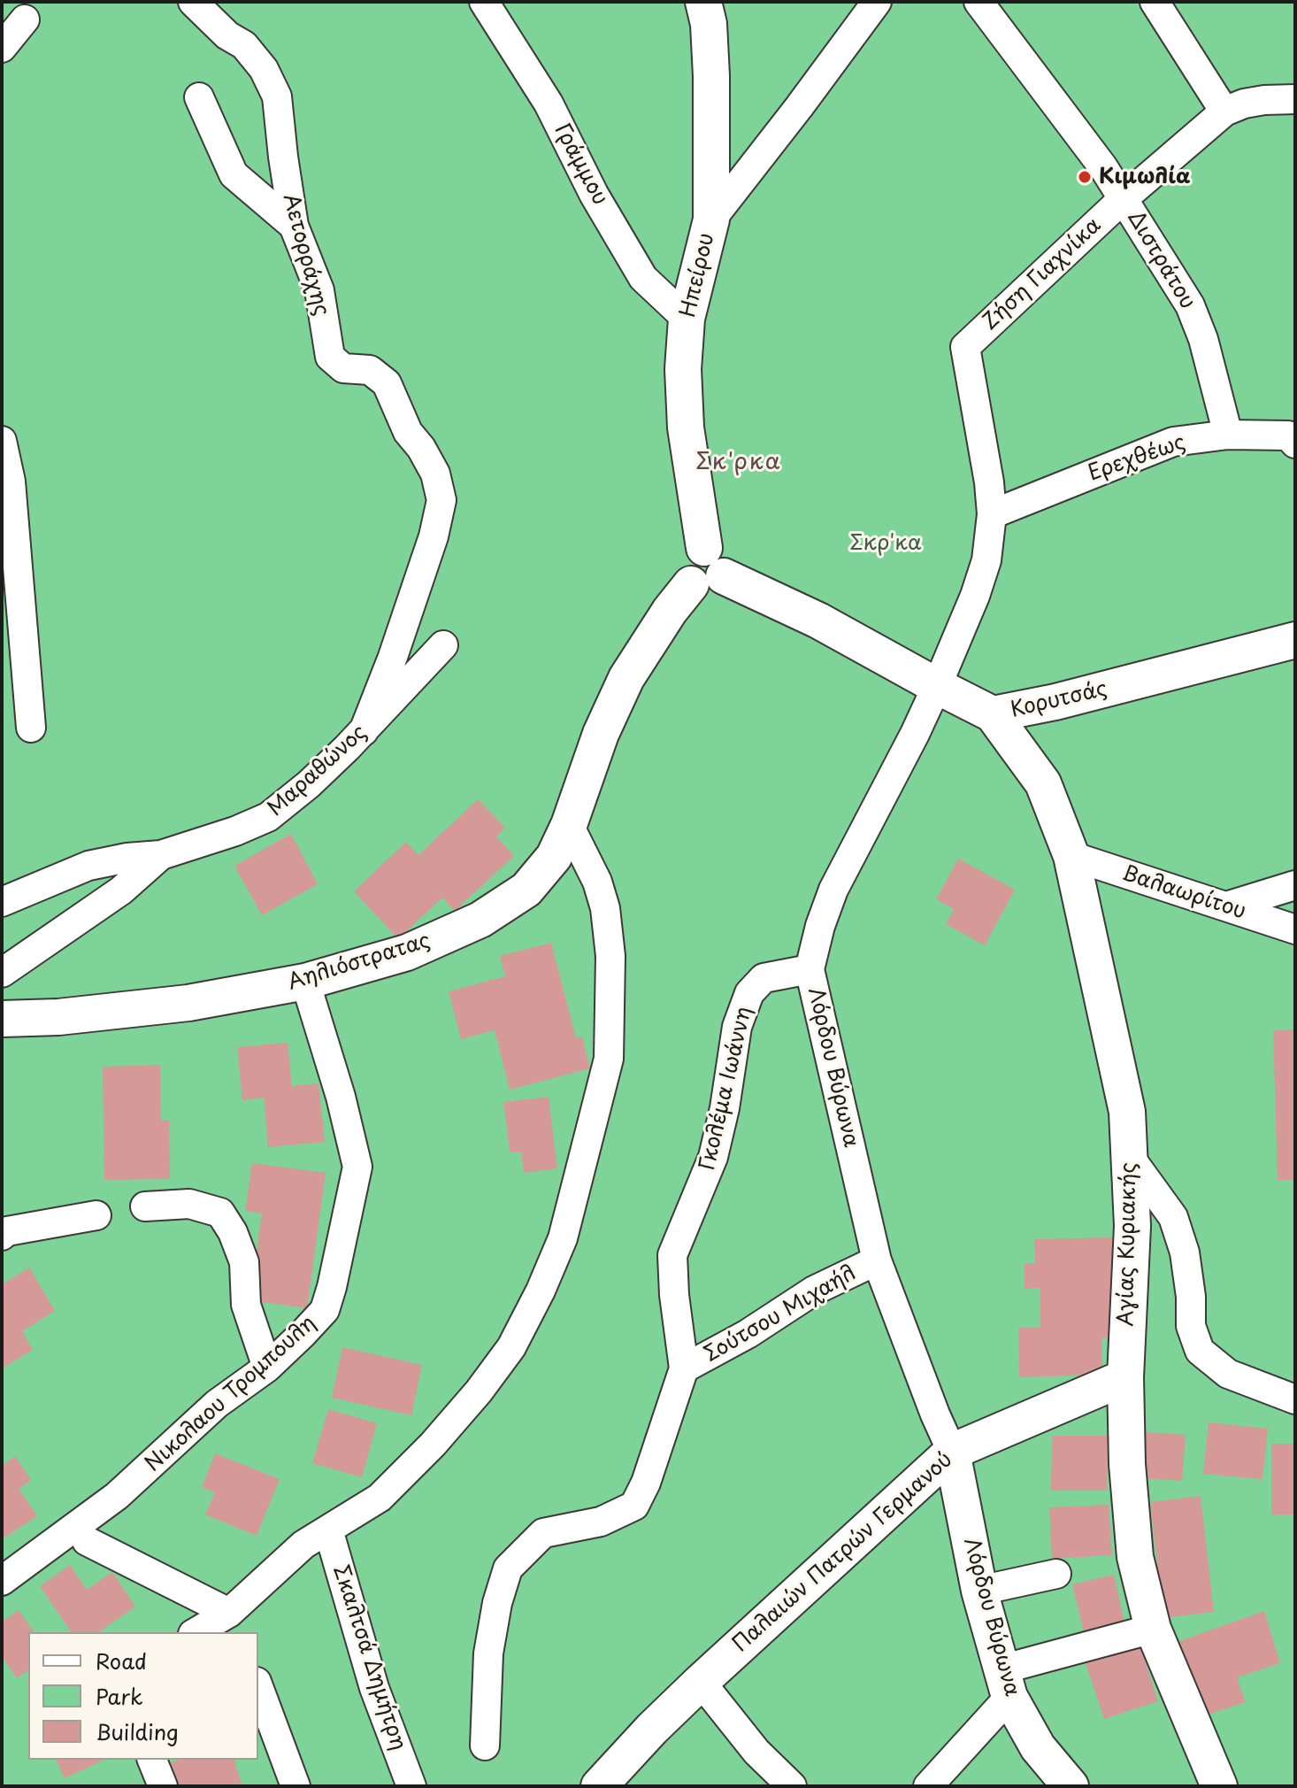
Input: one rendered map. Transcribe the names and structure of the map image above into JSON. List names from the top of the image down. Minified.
{"streets":{"street":["Γράμμου","Αετορράχης","Διστράτου","Ζήση Γιαχνίκα","Ηπείρου","Ερεχθέως","Κορυτσάς","Μαραθώνος","Βαλαωρίτου","Αηλιόστρατας","Λόρδου Βύρωνα","Γκολέμα Ιωάννη","Αγίας Κυριακής","Σούτσου Μιχαήλ","Νικολαου Τρομπουλη","Παλαιών Πατρών Γερμανού","Σκαλτσά Δημήτρη"]},"crossings":[["Γράμμου","Ηπείρου"],["Αετορράχης","Μαραθώνος"],["Διστράτου","Ζήση Γιαχνίκα"],["Διστράτου","Ερεχθέως"],["Ζήση Γιαχνίκα","Λόρδου Βύρωνα"],["Ηπείρου","Κορυτσάς"],["Ηπείρου","Αηλιόστρατας"],["Ερεχθέως","Λόρδου Βύρωνα"],["Κορυτσάς","Αηλιόστρατας"],["Κορυτσάς","Λόρδου Βύρωνα"],["Κορυτσάς","Αγίας Κυριακής"],["Βαλαωρίτου","Αγίας Κυριακής"],["Αηλιόστρατας","Νικολαου Τρομπουλη"],["Λόρδου Βύρωνα","Γκολέμα Ιωάννη"],["Λόρδου Βύρωνα","Σούτσου Μιχαήλ"],["Λόρδου Βύρωνα","Παλαιών Πατρών Γερμανού"],["Γκολέμα Ιωάννη","Σούτσου Μιχαήλ"],["Αγίας Κυριακής","Παλαιών Πατρών Γερμανού"]],"districts":["Σκ'ρκα"],"parks":["Σκρ'κα"],"places":["Κιμωλία"],"legend":["Road","Park","Building"]}
